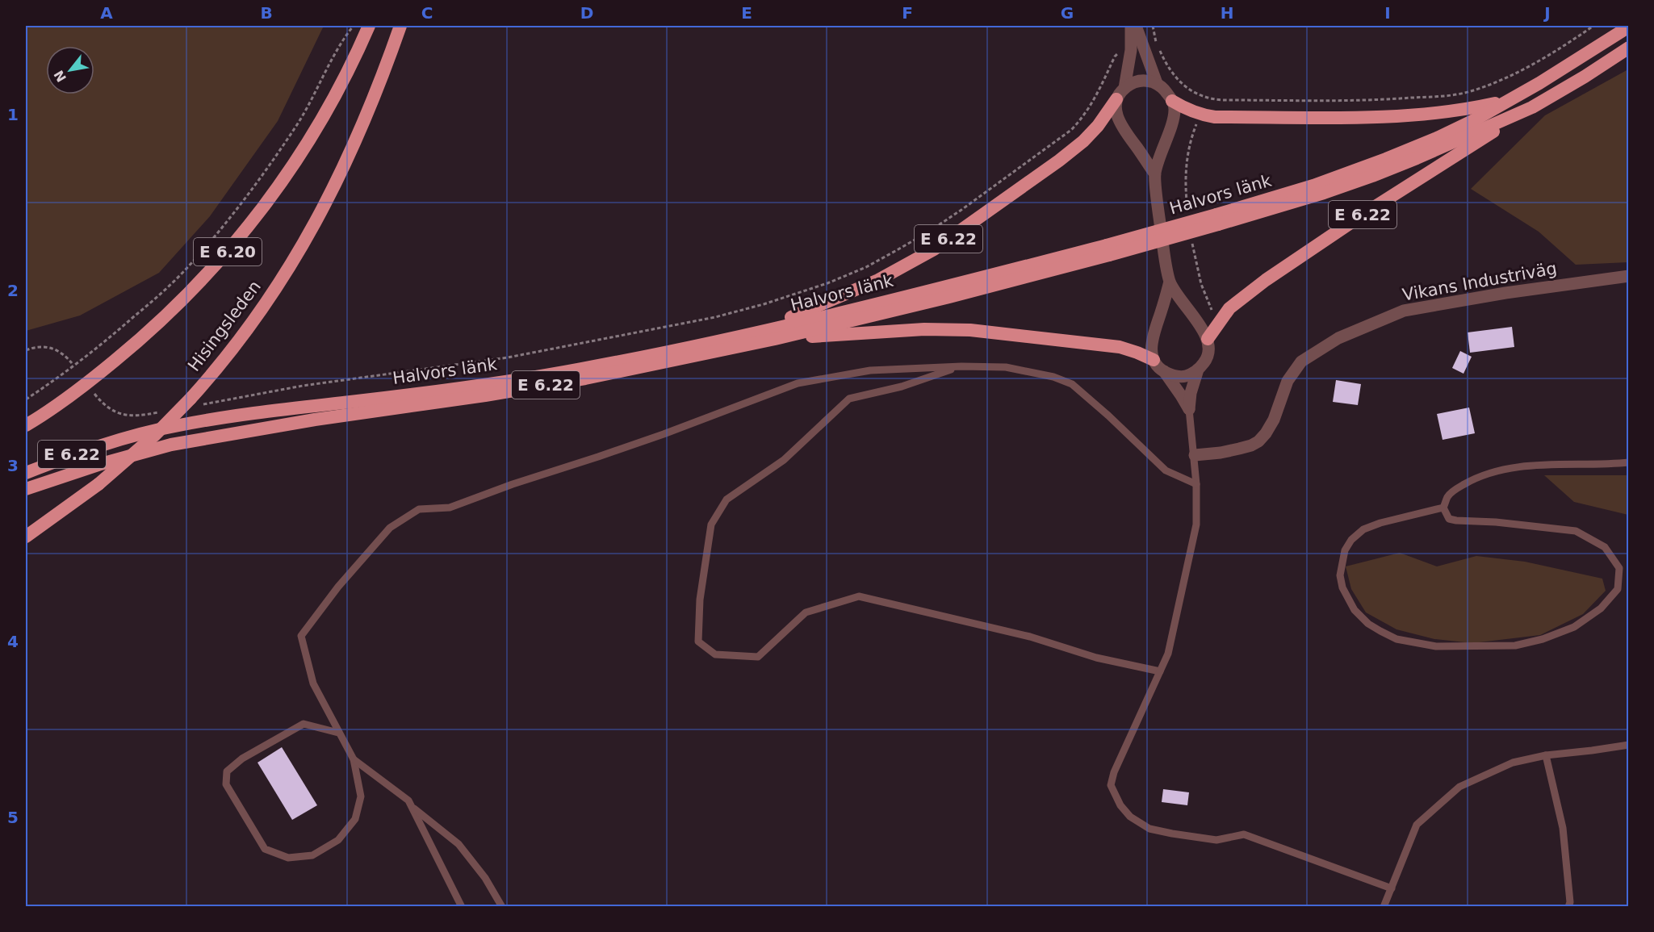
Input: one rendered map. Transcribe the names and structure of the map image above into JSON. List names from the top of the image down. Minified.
{"streets":{"highway":["Halvors länk","E 6.22","E 6.20","Hisingsleden"],"street":["Vikans Industriväg"]},"crossings":[["Halvors länk","E 6.22"]],"north":"bottom left","grid":{"columns":["A","B","C","D","E","F","G","H","I","J"],"rows":["1","2","3","4","5"]}}
